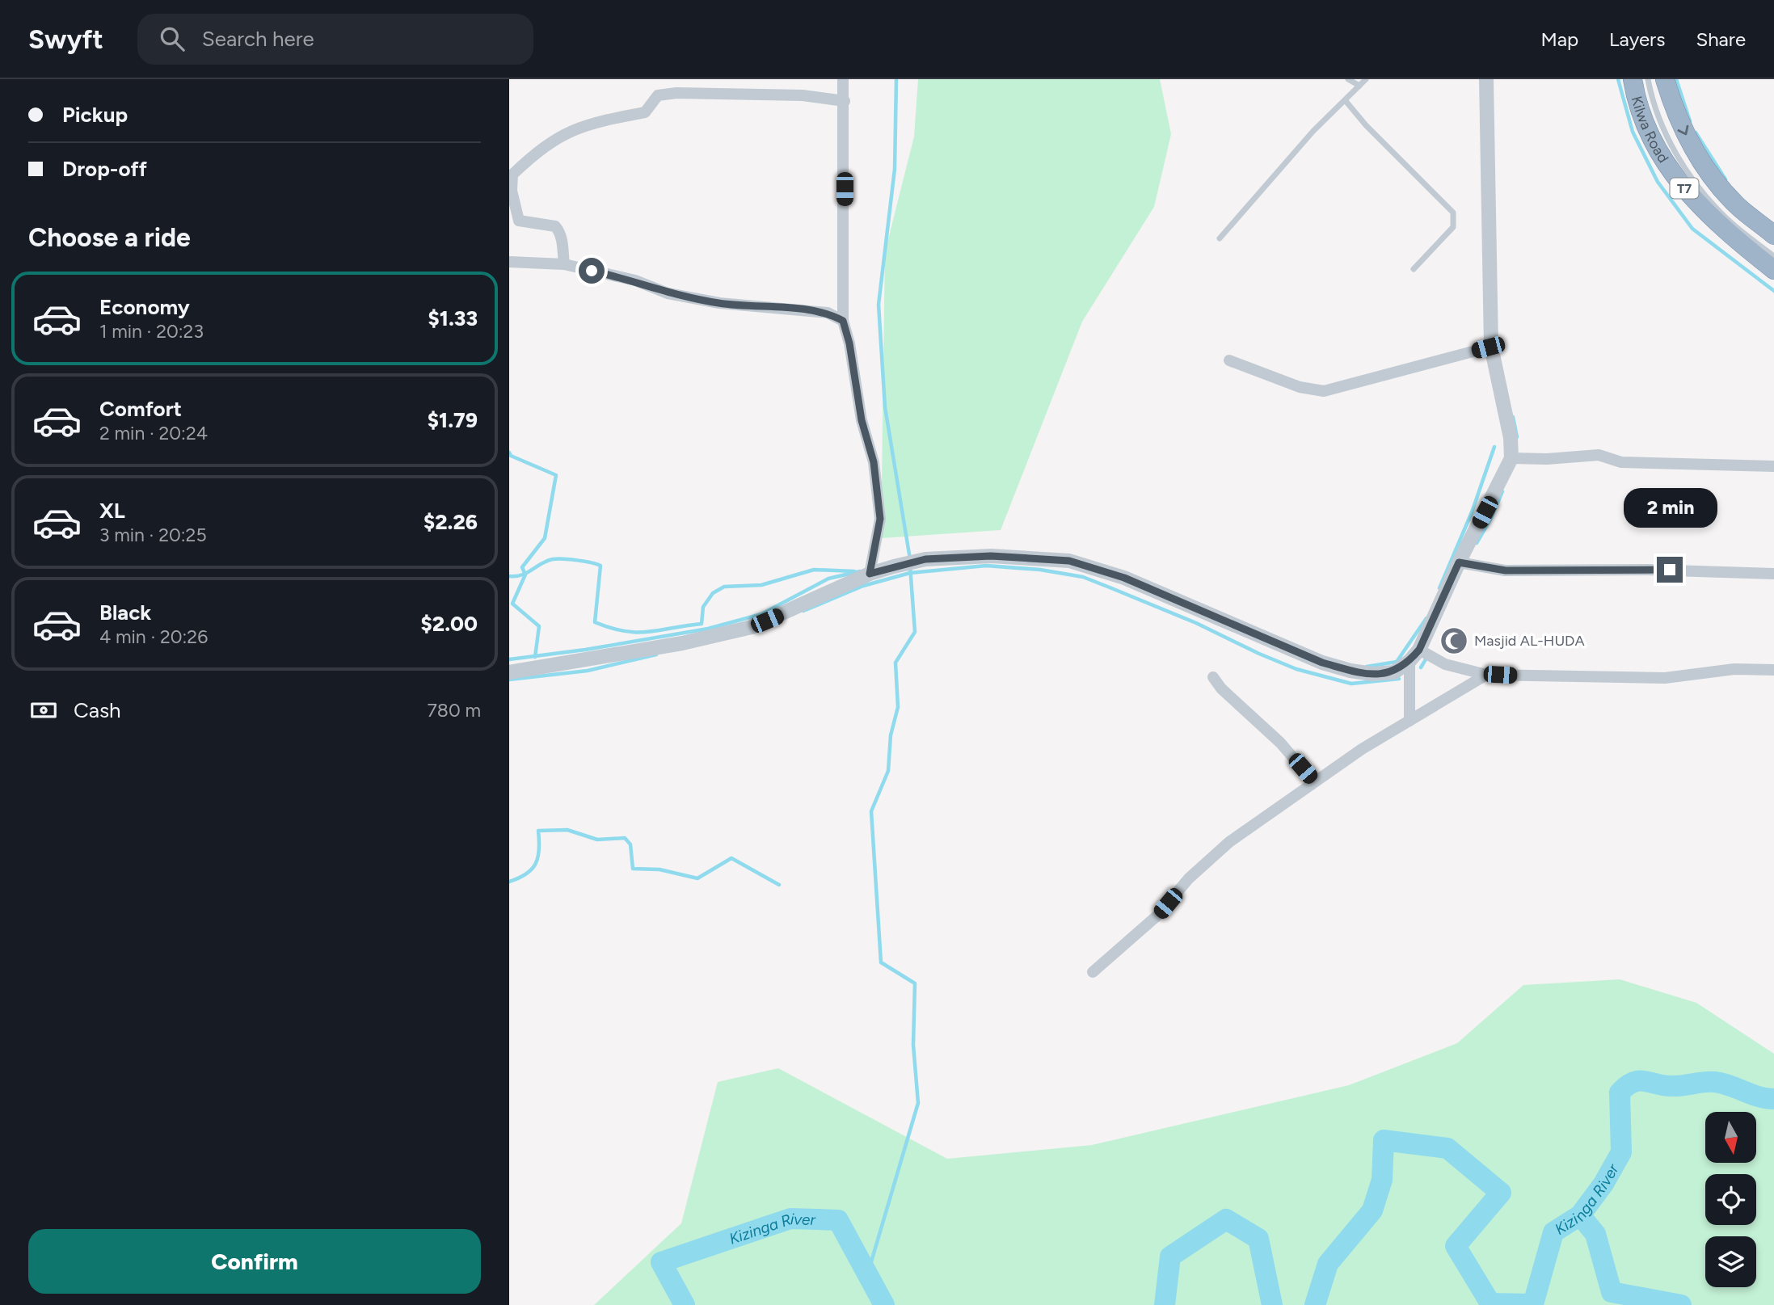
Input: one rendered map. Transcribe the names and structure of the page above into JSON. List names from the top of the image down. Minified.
{"streets":{"highway":["Kilwa Road","T7"]},"water":["Kizinga River"],"places":{"mosque":["Masjid AL-HUDA"]},"north":"bottom","page":{"header":"Swyft","search":"Search here","nav":["Map","Layers","Share"],"banner":["Pickup","Drop-off"],"heading":"Choose a ride","list":[{"name":"Economy","note":"1 min · 20:23","value":"$1.33"},{"name":"Comfort","note":"2 min · 20:24","value":"$1.79"},{"name":"XL","note":"3 min · 20:25","value":"$2.26"},{"name":"Black","note":"4 min · 20:26","value":"$2.00"}],"bubble":"2 min","pay":["Cash","780 m"],"buttons":"Confirm"}}
